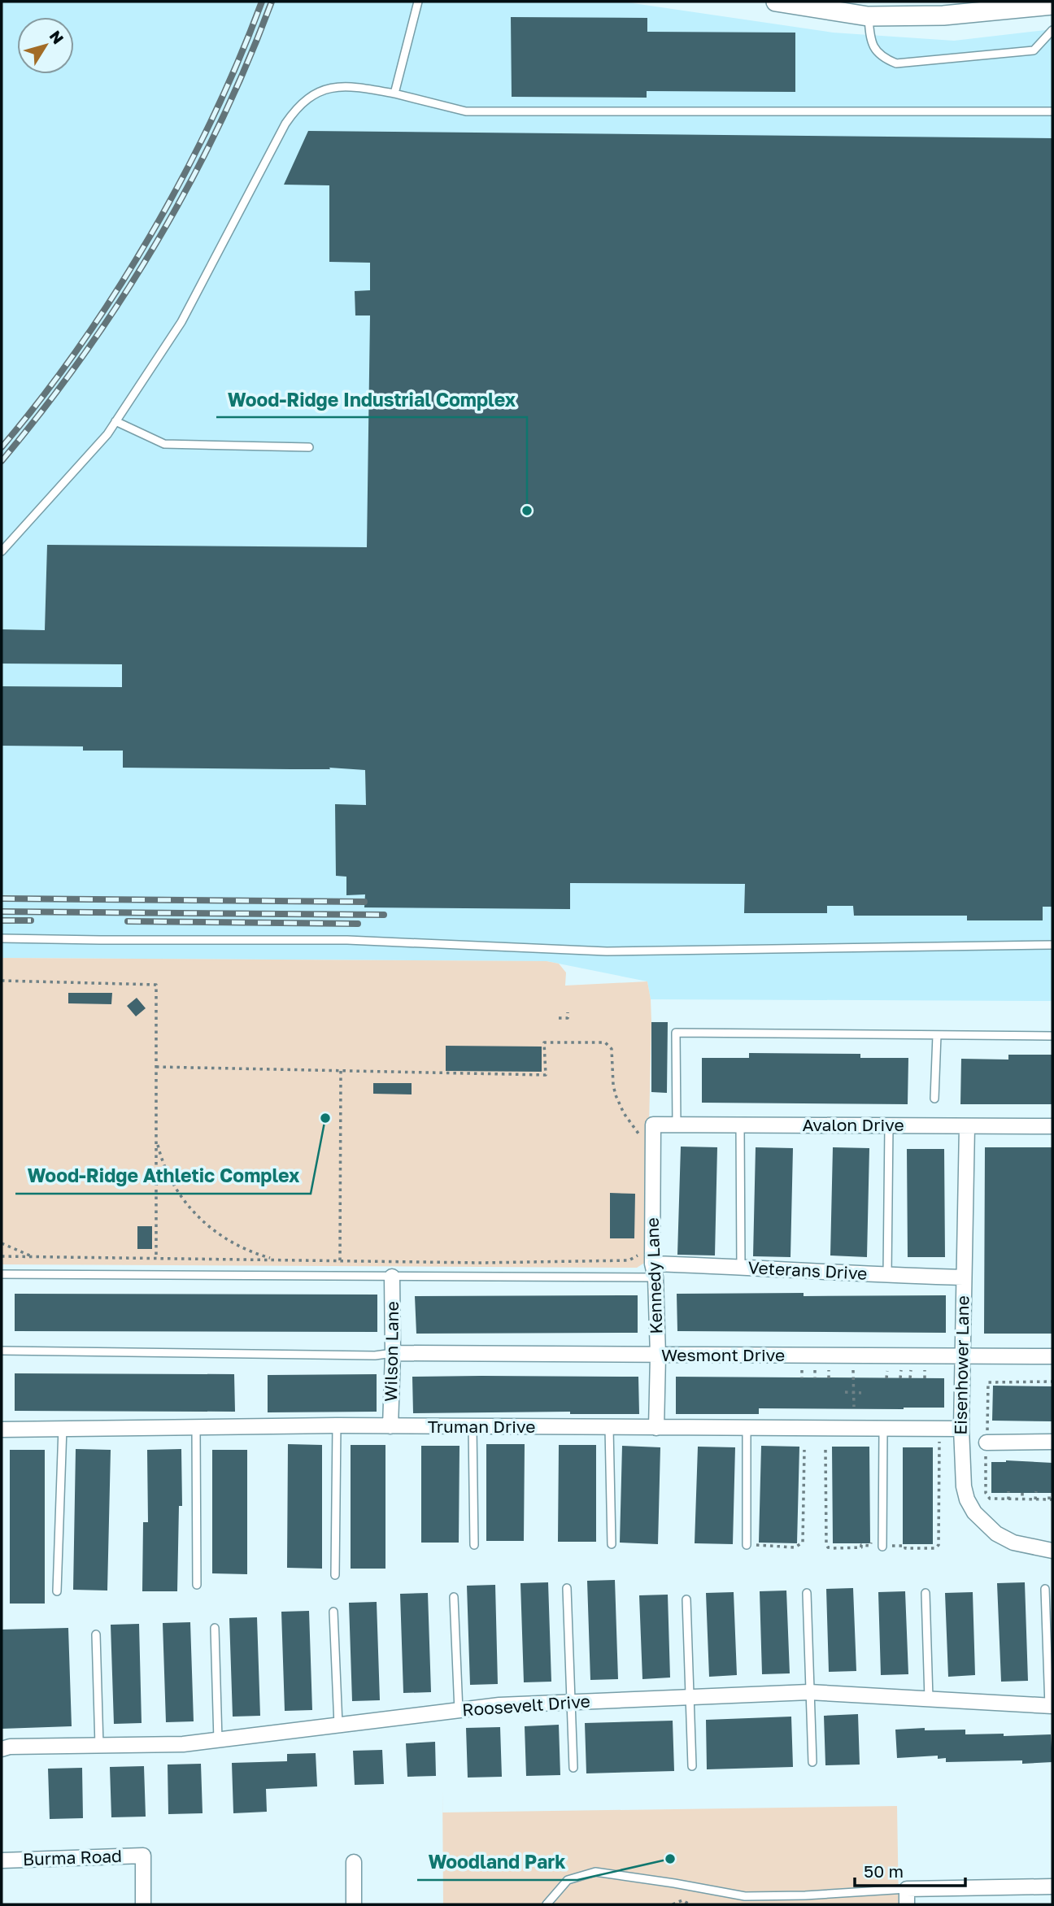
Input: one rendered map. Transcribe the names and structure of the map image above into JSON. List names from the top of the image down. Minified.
{"streets":{"street":["Avalon Drive","Veterans Drive","Kennedy Lane","Wilson Lane","Wesmont Drive","Eisenhower Lane","Truman Drive","Roosevelt Drive","Burma Road"]},"crossings":[["Avalon Drive","Kennedy Lane"],["Avalon Drive","Eisenhower Lane"],["Veterans Drive","Kennedy Lane"],["Veterans Drive","Eisenhower Lane"],["Kennedy Lane","Wesmont Drive"],["Kennedy Lane","Truman Drive"],["Wilson Lane","Wesmont Drive"],["Wilson Lane","Truman Drive"],["Wesmont Drive","Eisenhower Lane"],["Eisenhower Lane","Truman Drive"]],"places":["Wood-Ridge Industrial Complex","Wood-Ridge Athletic Complex","Woodland Park"],"scale_bar":"50 m","north":"top right"}
